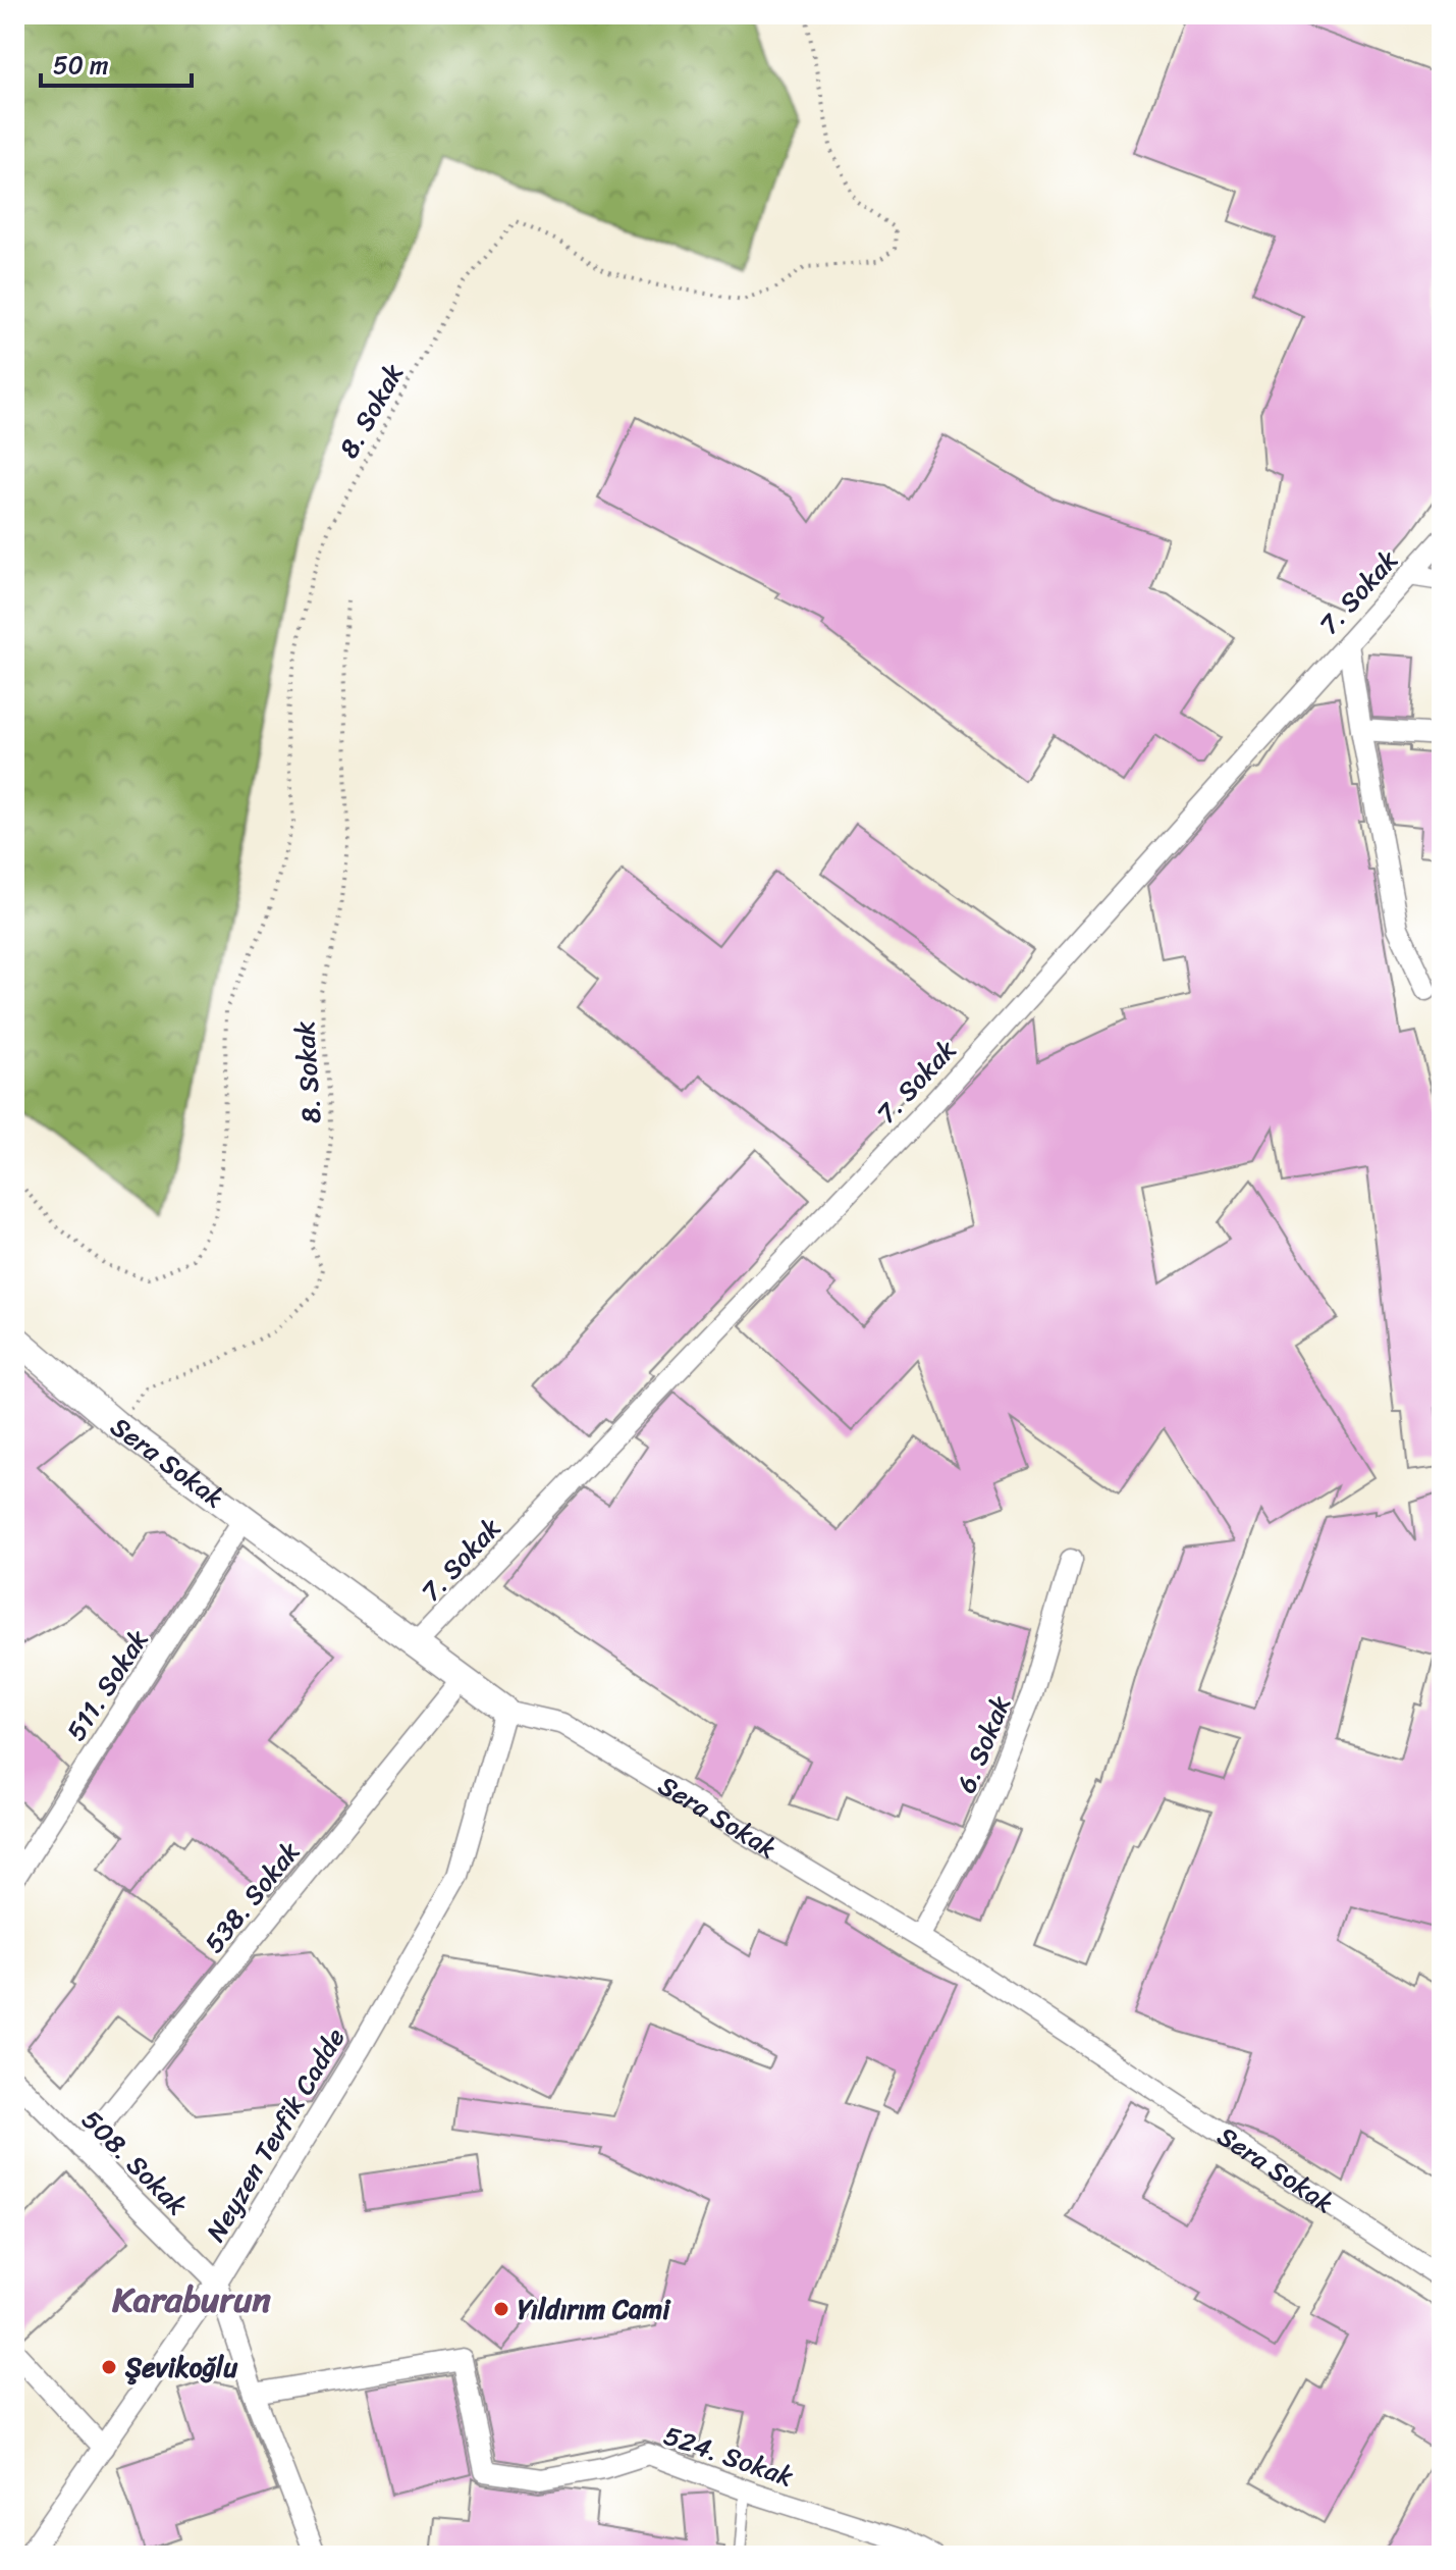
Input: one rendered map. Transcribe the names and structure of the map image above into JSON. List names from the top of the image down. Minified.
{"streets":{"street":["7. Sokak","Sera Sokak","511. Sokak","6. Sokak","538. Sokak","Neyzen Tevfik Cadde","508. Sokak","524. Sokak"],"path":["8. Sokak"]},"crossings":[["8. Sokak","Sera Sokak"],["7. Sokak","Sera Sokak"],["Sera Sokak","511. Sokak"],["Sera Sokak","6. Sokak"],["Sera Sokak","538. Sokak"],["Sera Sokak","Neyzen Tevfik Cadde"],["538. Sokak","508. Sokak"],["Neyzen Tevfik Cadde","508. Sokak"]],"districts":["Karaburun"],"places":["Yıldırım Cami","Şevikoğlu"],"scale_bar":"50 m"}
